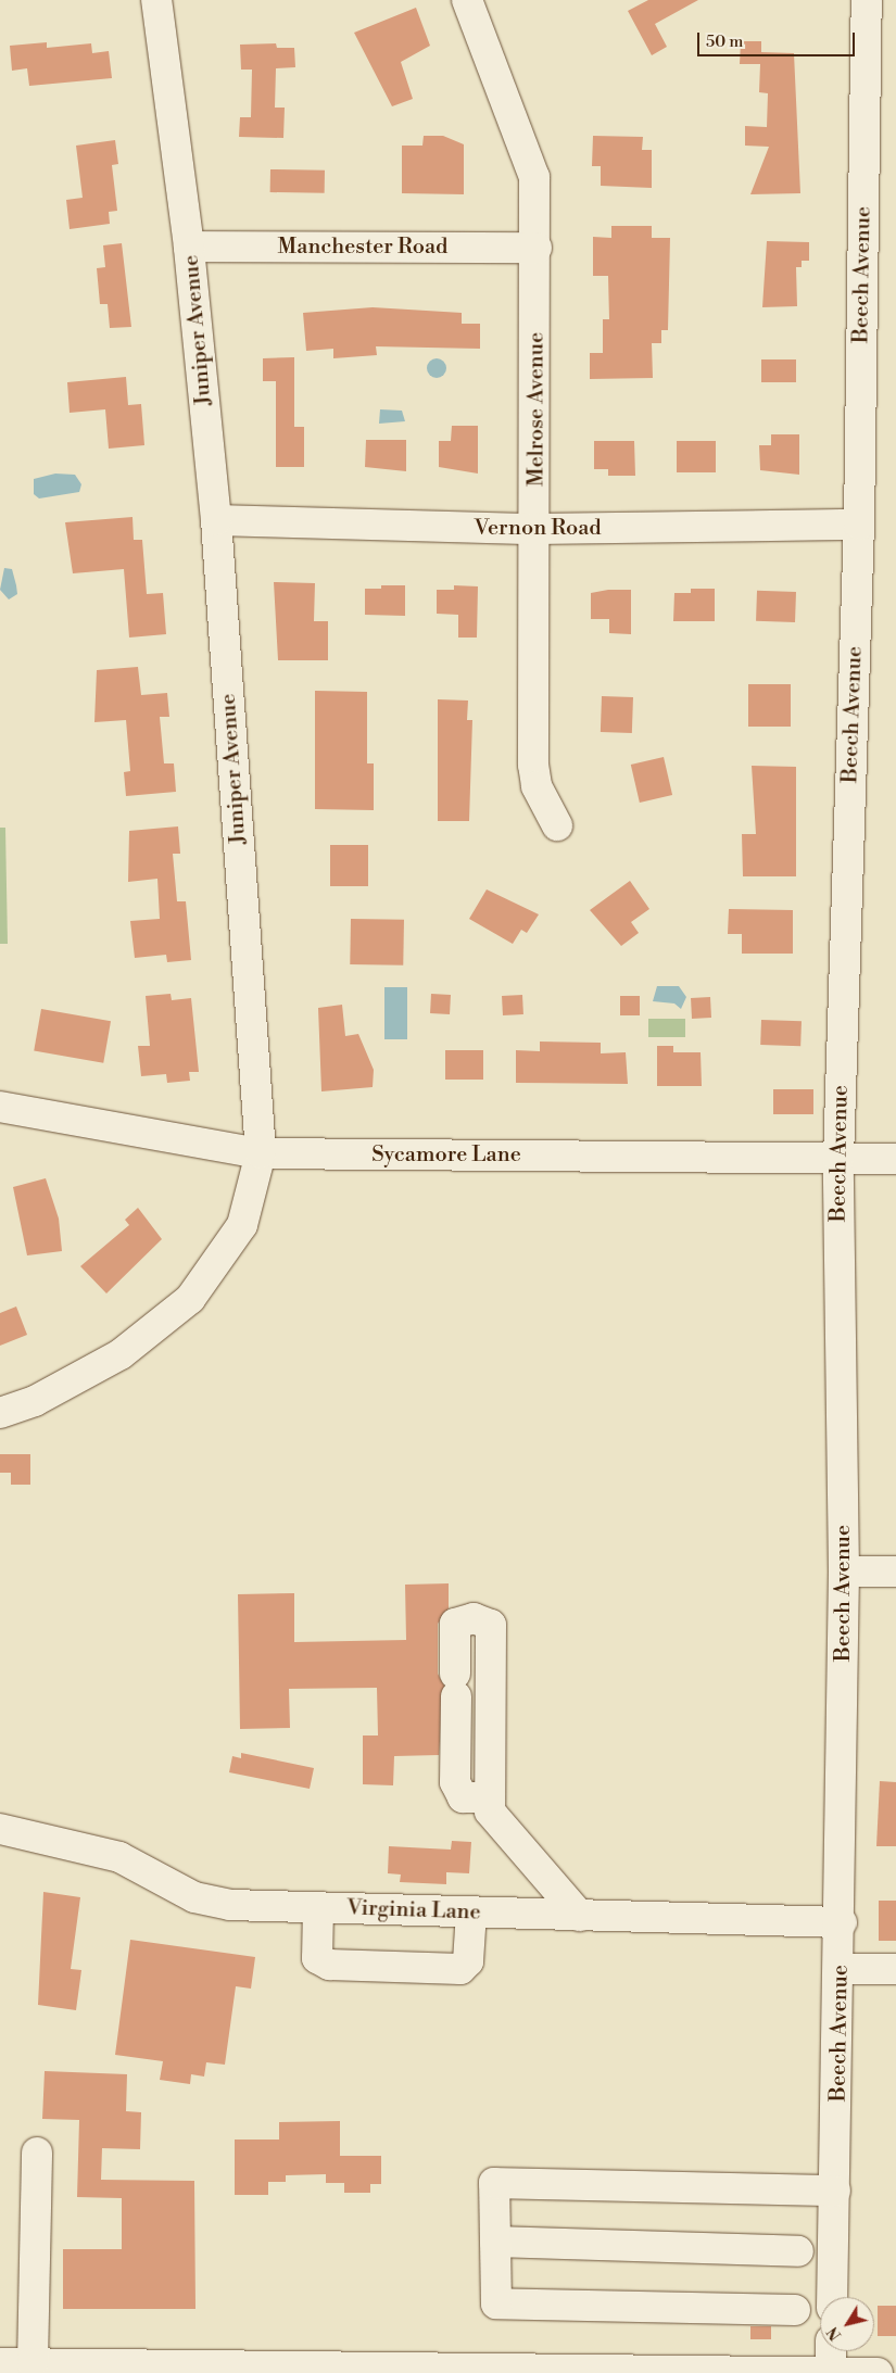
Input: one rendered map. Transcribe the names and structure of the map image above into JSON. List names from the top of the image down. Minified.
{"streets":{"street":["Manchester Road","Beech Avenue","Juniper Avenue","Melrose Avenue","Vernon Road","Sycamore Lane","Virginia Lane"]},"crossings":[["Manchester Road","Juniper Avenue"],["Manchester Road","Melrose Avenue"],["Beech Avenue","Vernon Road"],["Beech Avenue","Sycamore Lane"],["Beech Avenue","Virginia Lane"],["Juniper Avenue","Vernon Road"],["Juniper Avenue","Sycamore Lane"],["Melrose Avenue","Vernon Road"]],"scale_bar":"50 m","north":"bottom left"}
